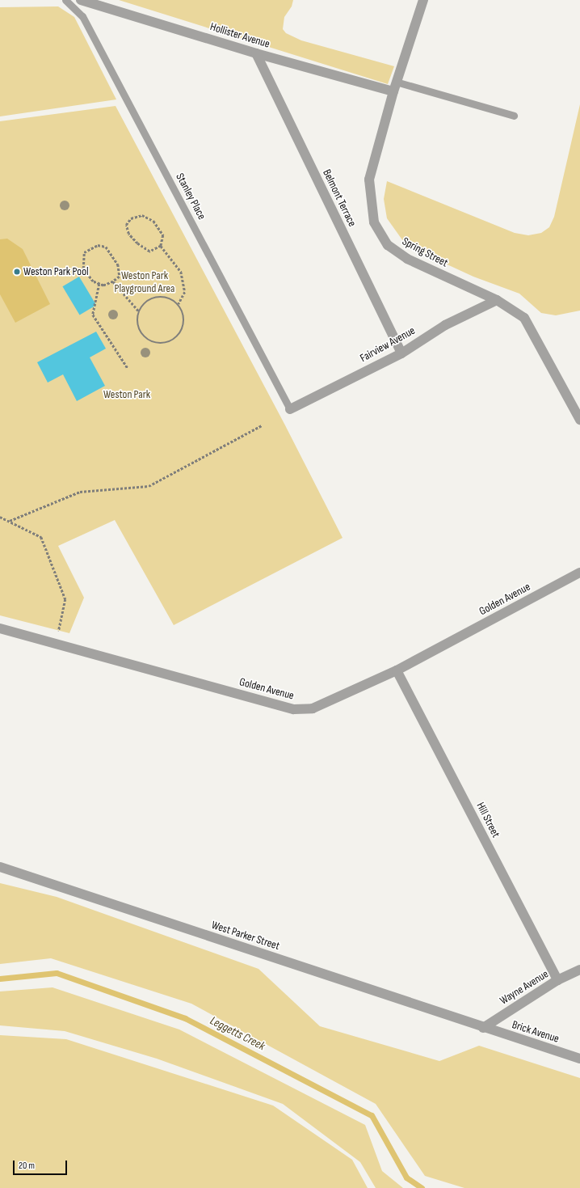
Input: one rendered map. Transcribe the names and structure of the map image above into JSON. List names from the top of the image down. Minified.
{"streets":{"street":["Hollister Avenue","Belmont Terrace","Spring Street","Fairview Avenue","Golden Avenue","Hill Street","West Parker Street","Wayne Avenue","Brick Avenue"],"lane":["Stanley Place"]},"crossings":[["Hollister Avenue","Belmont Terrace"],["Hollister Avenue","Spring Street"],["Stanley Place","Fairview Avenue"],["Belmont Terrace","Fairview Avenue"],["Spring Street","Fairview Avenue"],["Golden Avenue","Hill Street"],["Hill Street","Wayne Avenue"],["West Parker Street","Wayne Avenue"],["West Parker Street","Brick Avenue"],["Wayne Avenue","Brick Avenue"]],"water":["Leggetts Creek"],"parks":["Weston Park Playground Area","Weston Park"],"places":["Weston Park Pool"],"scale_bar":"20 m"}
